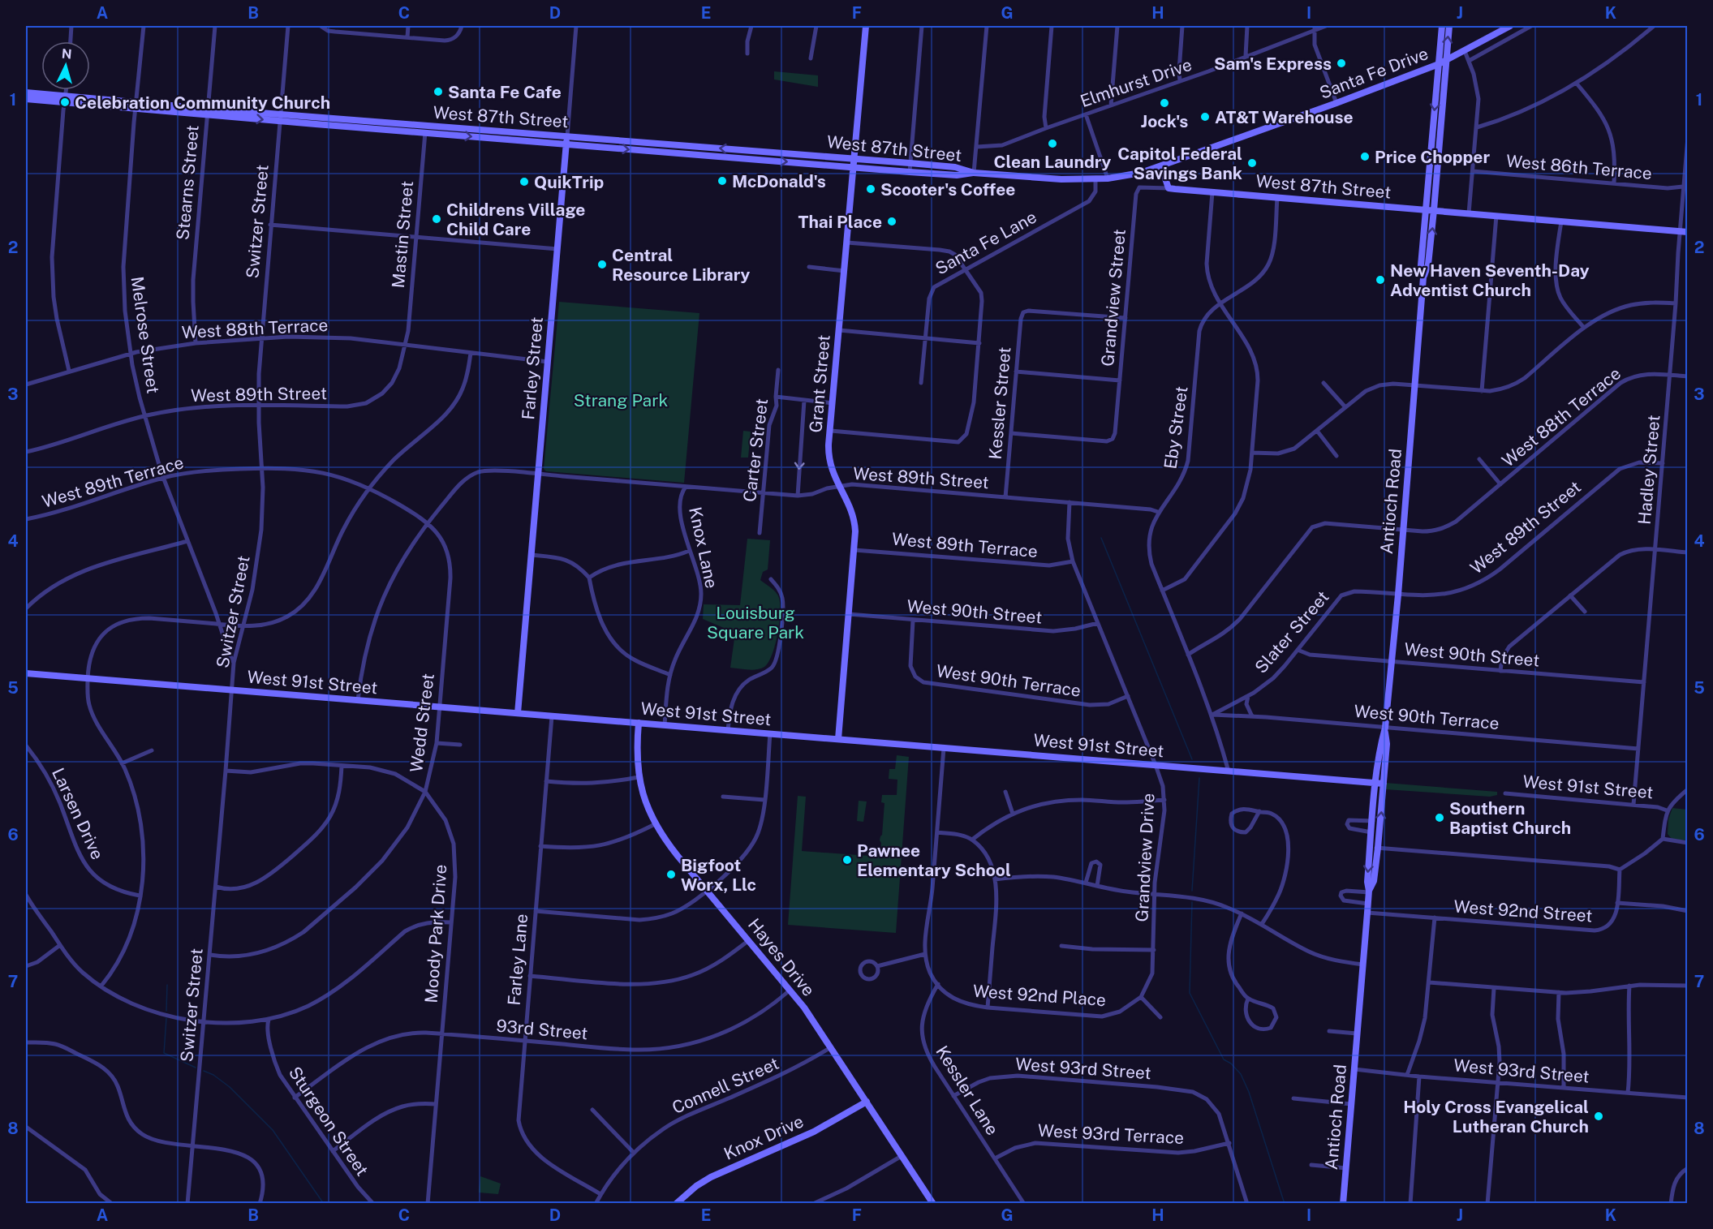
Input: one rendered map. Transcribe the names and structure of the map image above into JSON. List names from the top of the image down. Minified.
{"streets":{"street":["Santa Fe Drive","Elmhurst Drive","West 87th Street","West 86th Terrace","Stearns Street","Switzer Street","Mastin Street","Santa Fe Lane","Grandview Street","West 88th Terrace","Melrose Street","Farley Street","Grant Street","West 89th Street","Kessler Street","Eby Street","Carter Street","Hadley Street","West 89th Terrace","Antioch Road","Knox Lane","West 90th Street","Slater Street","West 90th Terrace","West 91st Street","Wedd Street","Larsen Drive","Grandview Drive","West 92nd Street","Moody Park Drive","Hayes Drive","Farley Lane","West 92nd Place","93rd Street","West 93rd Street","Connell Street","Kessler Lane","Sturgeon Street","West 93rd Terrace","Knox Drive"]},"crossings":[["Santa Fe Drive","West 87th Street"],["Santa Fe Drive","Antioch Road"],["West 87th Street","Stearns Street"],["West 87th Street","Switzer Street"],["West 87th Street","Mastin Street"],["West 87th Street","Santa Fe Lane"],["West 87th Street","Grandview Street"],["West 87th Street","Melrose Street"],["West 87th Street","Farley Street"],["West 87th Street","Grant Street"],["West 87th Street","Eby Street"],["West 87th Street","Hadley Street"],["West 87th Street","Antioch Road"],["West 86th Terrace","Hadley Street"],["Stearns Street","West 88th Terrace"],["Switzer Street","West 88th Terrace"],["Switzer Street","Melrose Street"],["Switzer Street","West 89th Street"],["Switzer Street","West 89th Terrace"],["Switzer Street","West 91st Street"],["Switzer Street","Wedd Street"],["Switzer Street","Moody Park Drive"],["Mastin Street","West 88th Terrace"],["Mastin Street","West 89th Street"],["Grandview Street","Kessler Street"],["West 88th Terrace","Melrose Street"],["West 88th Terrace","Farley Street"],["West 88th Terrace","West 89th Street"],["West 88th Terrace","Hadley Street"],["West 88th Terrace","Antioch Road"],["Melrose Street","West 89th Street"],["Melrose Street","West 89th Terrace"],["Farley Street","West 89th Street"],["Farley Street","West 91st Street"],["Grant Street","West 89th Street"],["Grant Street","West 89th Terrace"],["Grant Street","West 90th Street"],["Grant Street","West 91st Street"],["West 89th Street","Kessler Street"],["West 89th Street","Eby Street"],["West 89th Street","Carter Street"],["West 89th Street","Hadley Street"],["West 89th Street","Antioch Road"],["West 89th Street","Knox Lane"],["West 89th Street","Slater Street"],["West 89th Street","Grandview Drive"],["Eby Street","Slater Street"],["Eby Street","West 90th Terrace"],["Eby Street","West 91st Street"],["Hadley Street","West 90th Street"],["Hadley Street","West 90th Terrace"],["Hadley Street","West 91st Street"],["West 89th Terrace","Wedd Street"],["West 89th Terrace","Grandview Drive"],["Antioch Road","West 90th Street"],["Antioch Road","Slater Street"],["Antioch Road","West 90th Terrace"],["Antioch Road","West 91st Street"],["Antioch Road","West 92nd Street"],["Antioch Road","West 93rd Street"],["Knox Lane","West 91st Street"],["West 90th Street","Slater Street"],["West 90th Street","West 90th Terrace"],["West 90th Street","Grandview Drive"],["Slater Street","West 90th Terrace"],["West 90th Terrace","Grandview Drive"],["West 91st Street","Wedd Street"],["West 91st Street","Grandview Drive"],["West 91st Street","Hayes Drive"],["West 91st Street","Farley Lane"],["Wedd Street","Moody Park Drive"],["Grandview Drive","West 92nd Place"],["Moody Park Drive","93rd Street"],["Hayes Drive","93rd Street"],["Hayes Drive","Connell Street"],["Hayes Drive","Knox Drive"],["Farley Lane","93rd Street"],["Farley Lane","Connell Street"],["West 92nd Place","Kessler Lane"],["93rd Street","Sturgeon Street"],["West 93rd Street","Kessler Lane"],["West 93rd Street","West 93rd Terrace"],["Kessler Lane","West 93rd Terrace"]],"parks":["Strang Park","Louisburg Square Park"],"places":["Sam's Express","Santa Fe Cafe","Celebration Community Church","Jock's","AT&T Warehouse","Clean Laundry","Price Chopper","Capitol Federal Savings Bank","McDonald's","QuikTrip","Scooter's Coffee","Childrens Village Child Care","Thai Place","Central Resource Library","New Haven Seventh-Day Adventist Church","Southern Baptist Church","Pawnee Elementary School","Bigfoot Worx, Llc","Holy Cross Evangelical Lutheran Church"],"north":"top","grid":{"columns":["A","B","C","D","E","F","G","H","I","J","K"],"rows":["1","2","3","4","5","6","7","8"]}}
